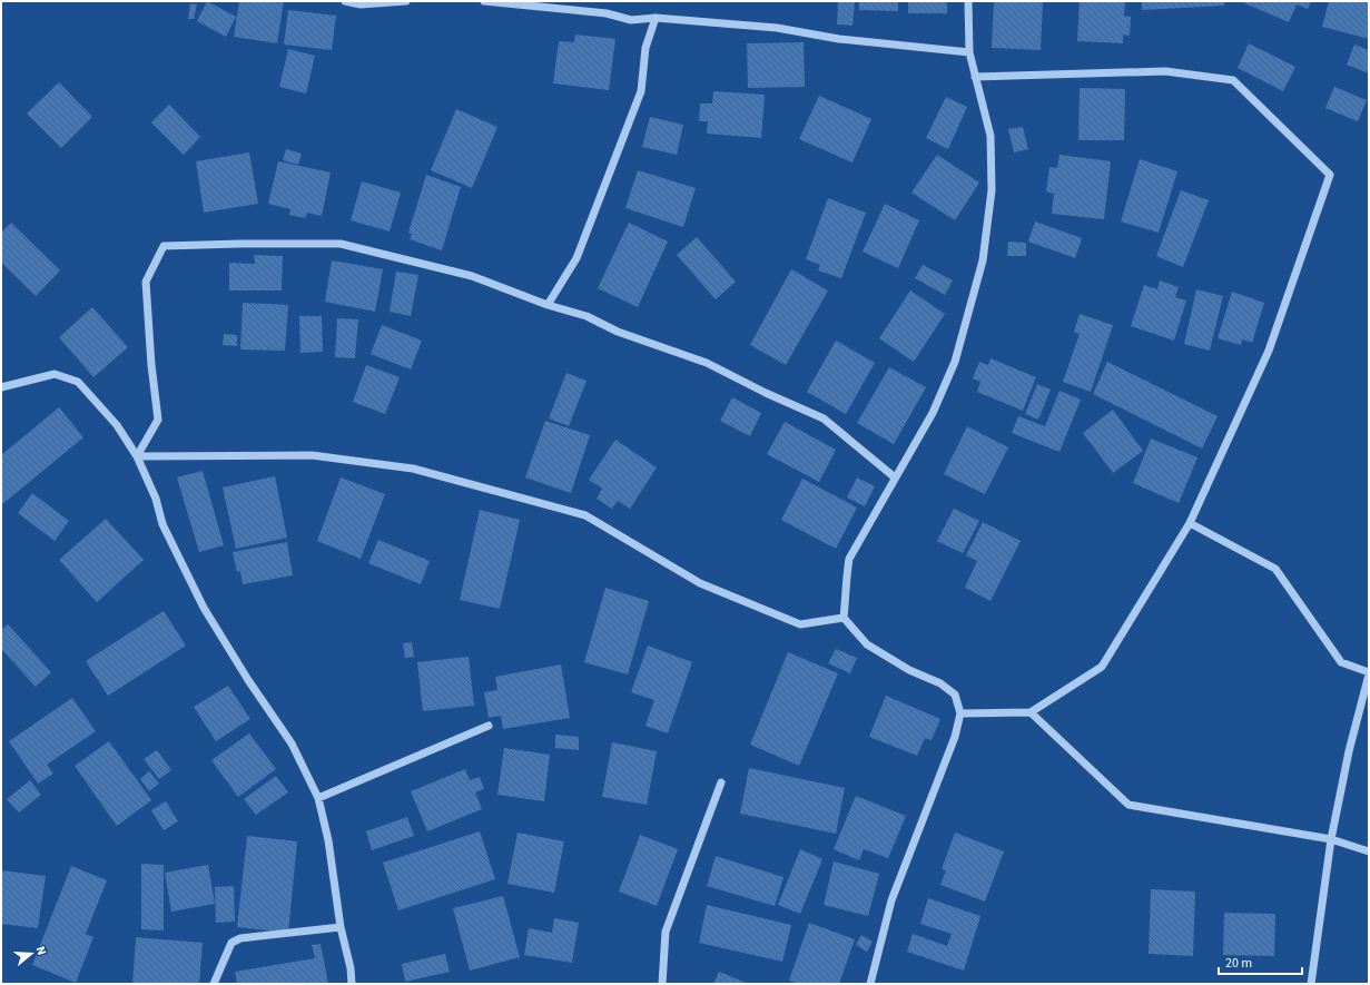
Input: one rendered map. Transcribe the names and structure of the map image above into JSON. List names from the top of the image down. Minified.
{"scale_bar":"20 m","north":"right"}
